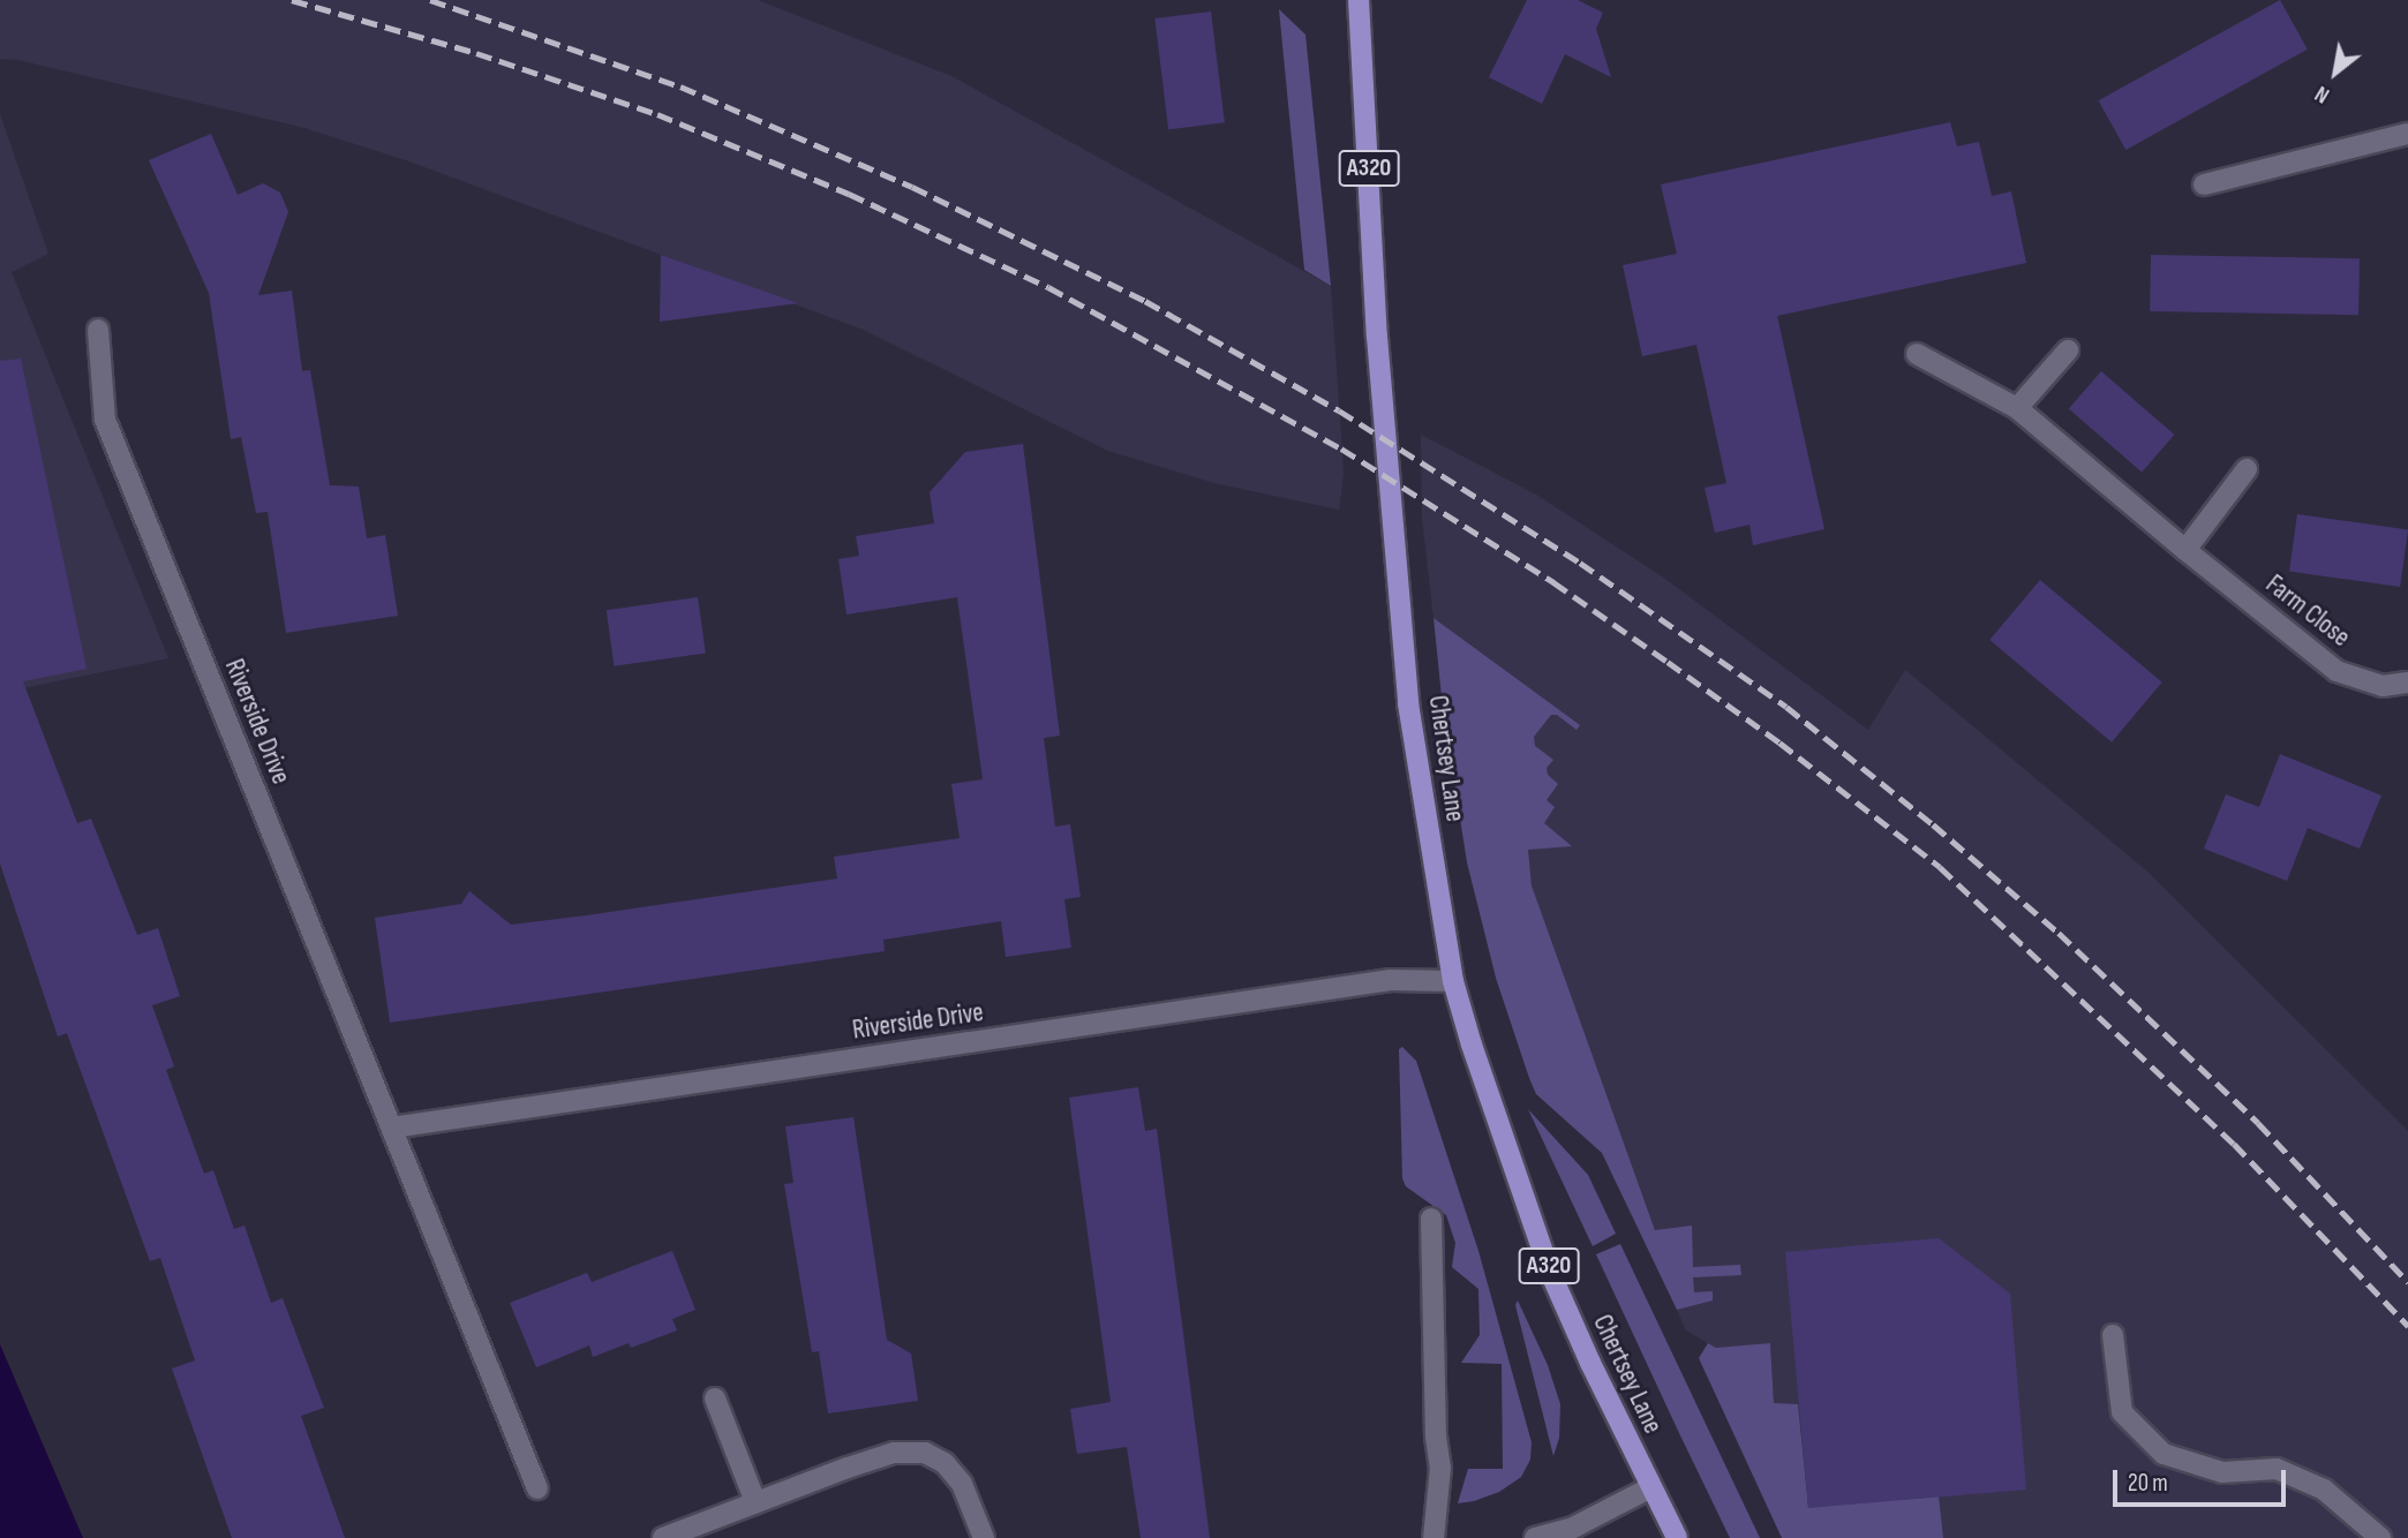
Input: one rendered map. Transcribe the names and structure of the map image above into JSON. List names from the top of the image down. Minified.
{"streets":{"main road":["A320","Chertsey Lane"],"street":["Farm Close","Riverside Drive"]},"crossings":[["Riverside Drive","Chertsey Lane"]],"scale_bar":"20 m","north":"bottom left"}
